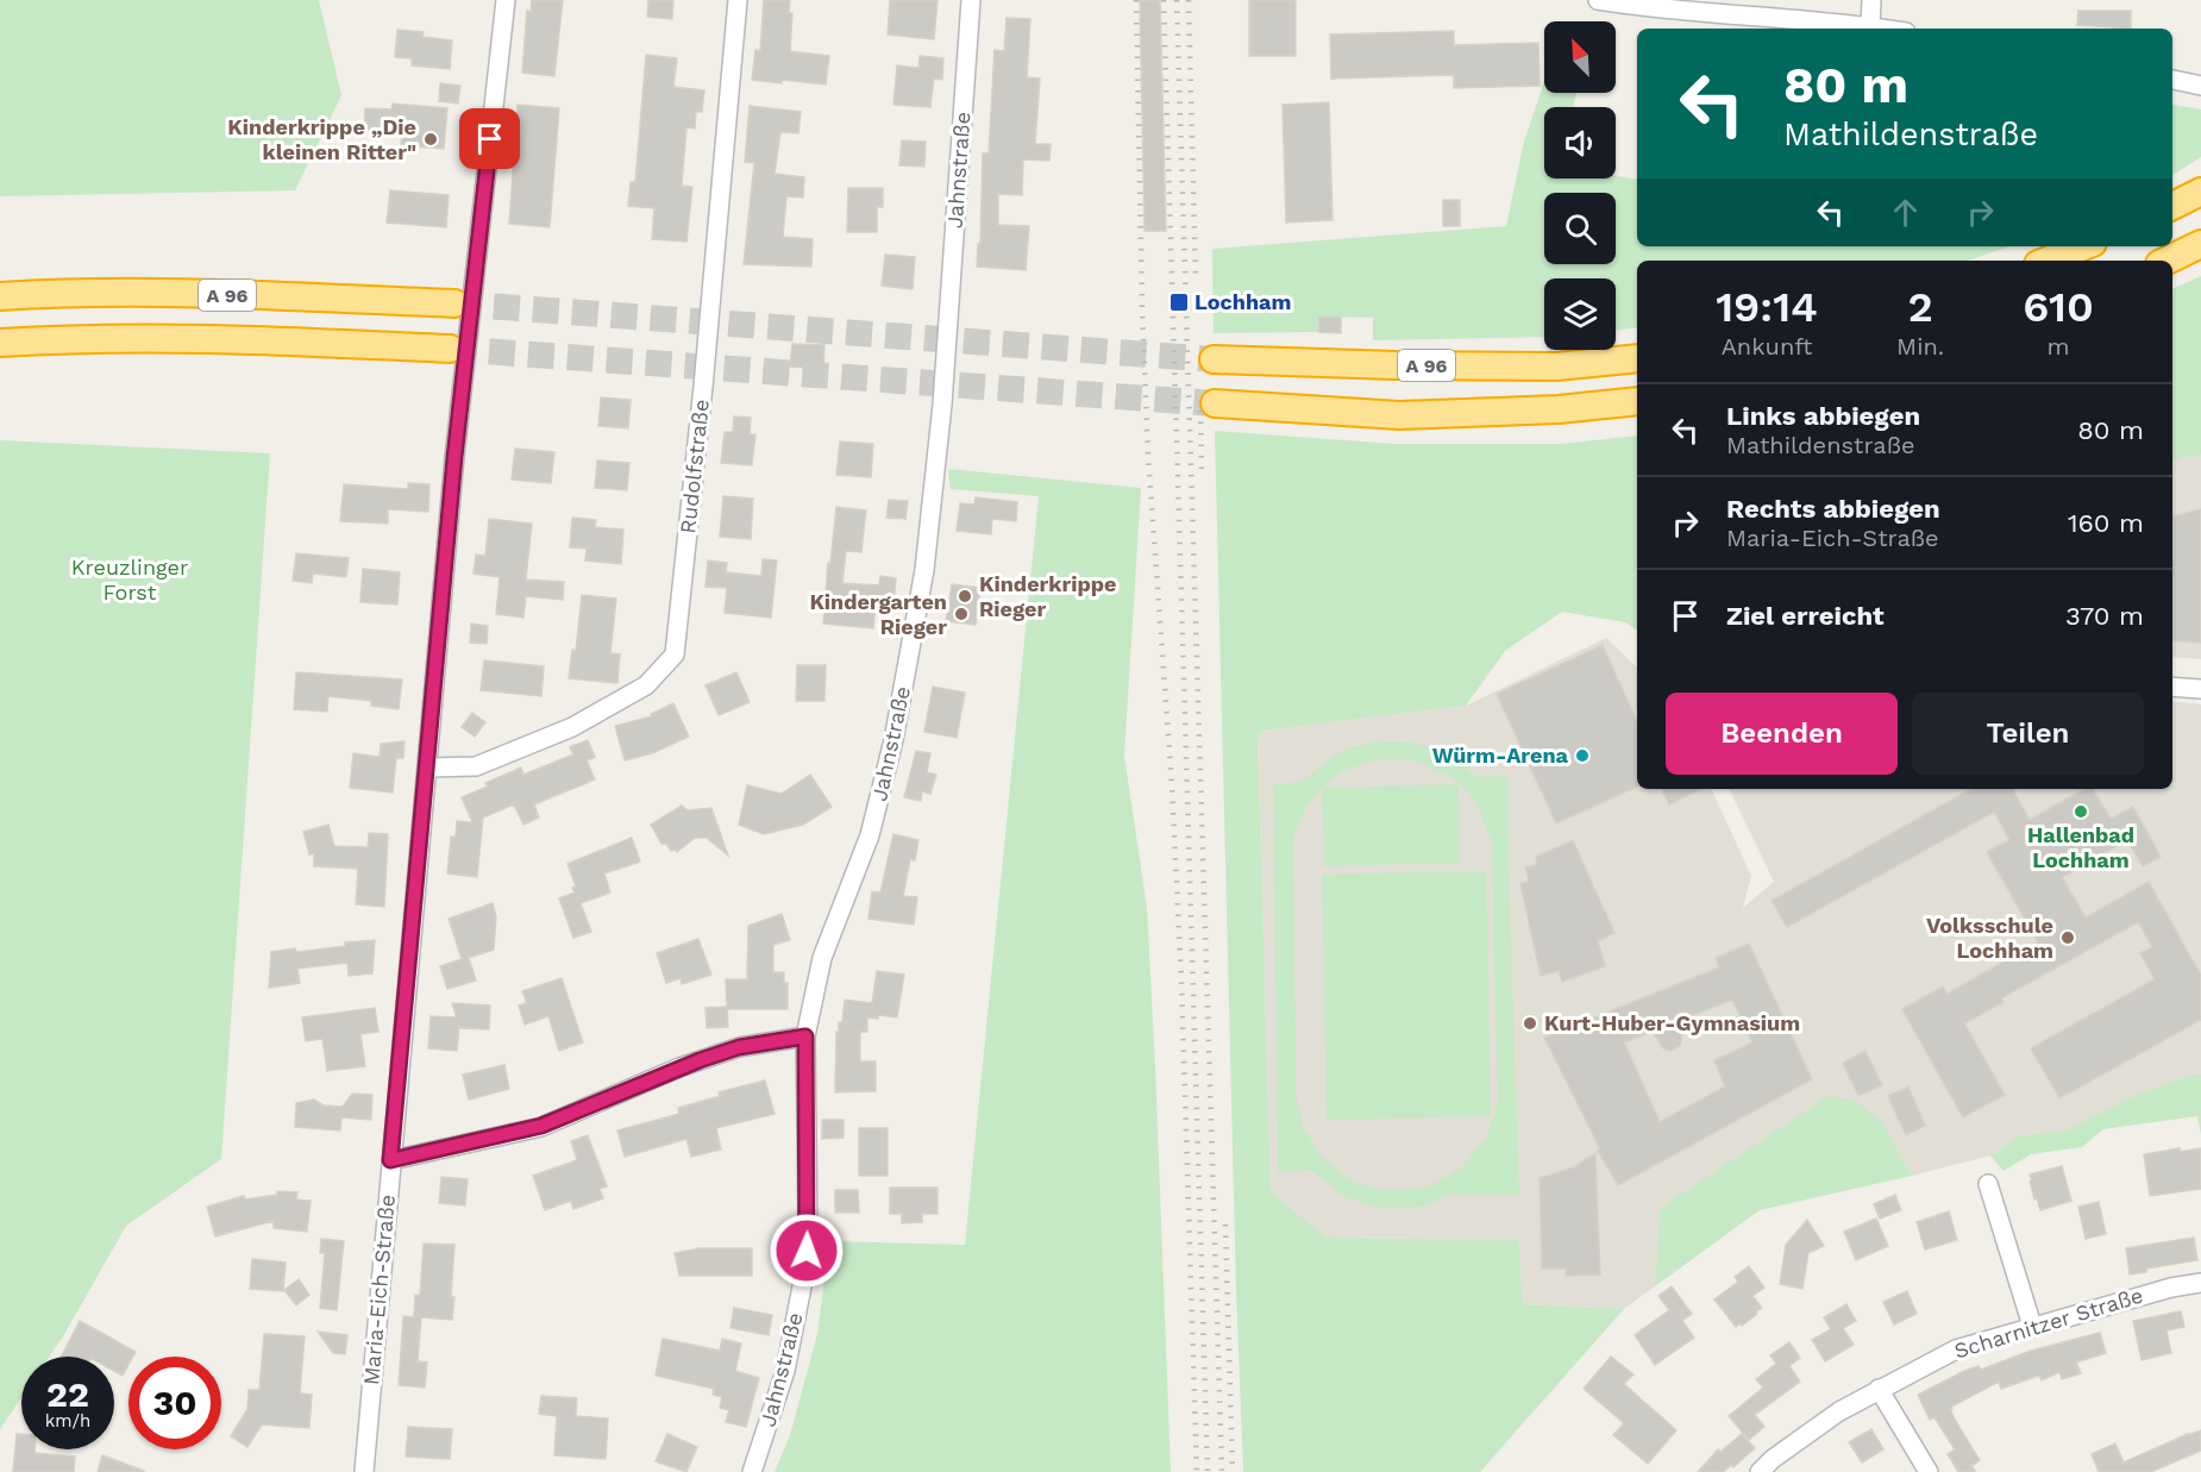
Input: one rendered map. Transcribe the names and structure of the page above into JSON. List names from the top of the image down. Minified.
{"streets":{"highway":["A 96"],"street":["Jahnstraße","Rudolfstraße","Maria-Eich-Straße","Scharnitzer Straße"]},"crossings":[["Rudolfstraße","Maria-Eich-Straße"]],"parks":["Kreuzlinger Forst"],"places":{"other":["Kinderkrippe „Die kleinen Ritter\"","Kinderkrippe Rieger","Kindergarten Rieger","Würm-Arena","Hallenbad Lochham","Volksschule Lochham","Kurt-Huber-Gymnasium"],"transit":["Lochham"]},"north":"top left","page":{"turn":["80 m","Mathildenstraße"],"eta":["19:14","Ankunft","2","Min.","610","m"],"list":[{"name":"Links abbiegen","note":"Mathildenstraße","value":"80 m"},{"name":"Rechts abbiegen","note":"Maria-Eich-Straße","value":"160 m"},{"name":"Ziel erreicht","value":"370 m"}],"buttons":["Beenden","Teilen"],"speed":"22 km/h","limit":"30"}}
